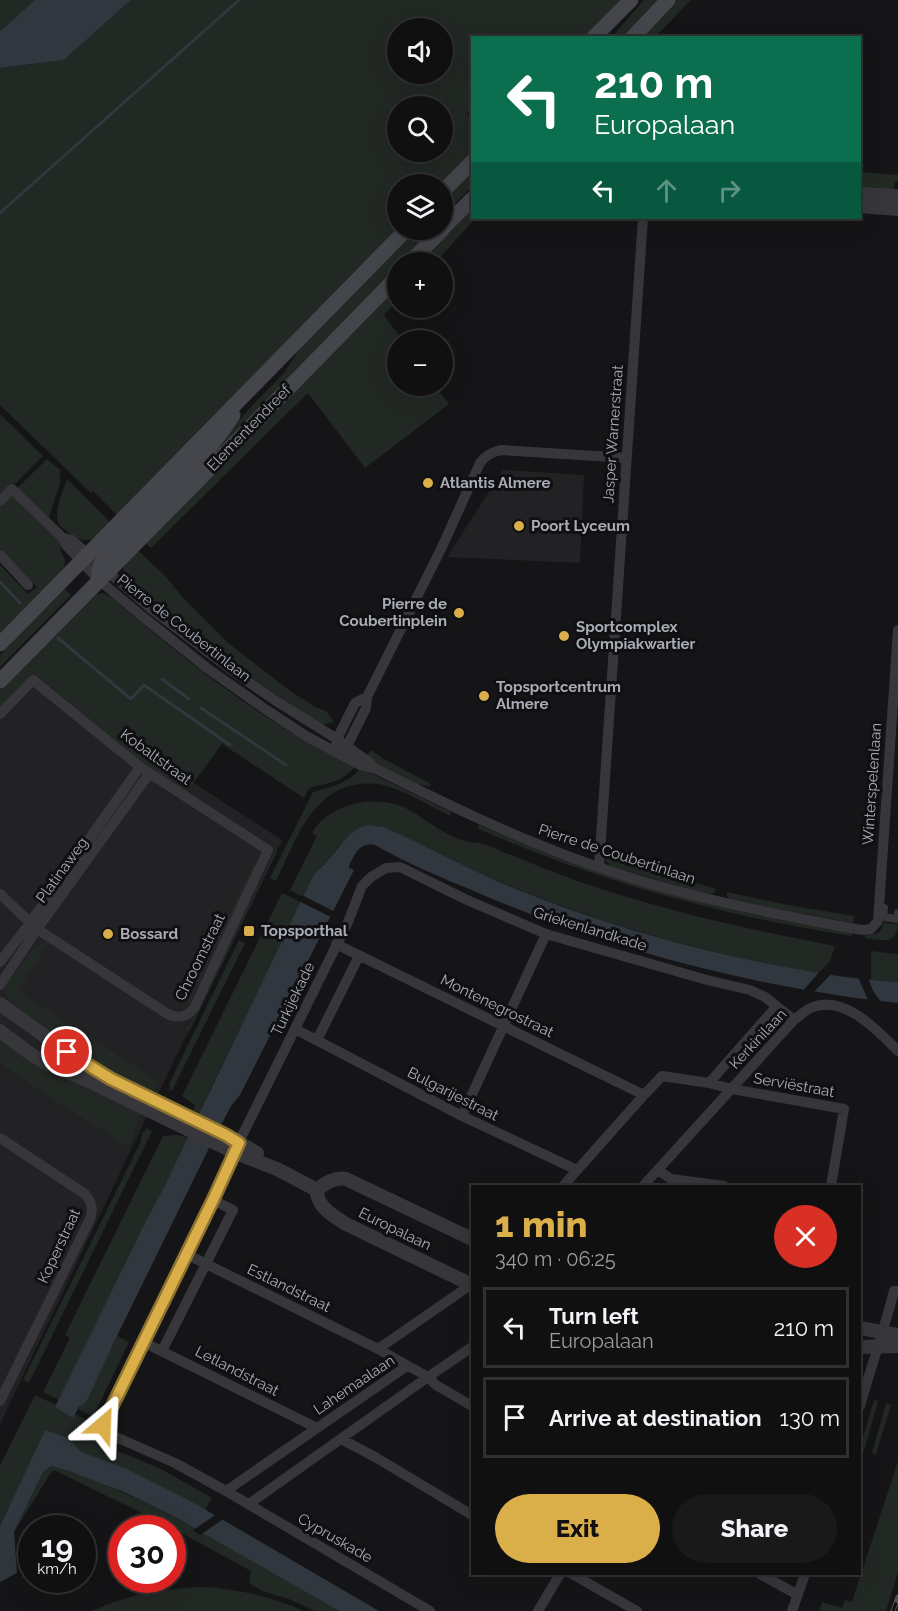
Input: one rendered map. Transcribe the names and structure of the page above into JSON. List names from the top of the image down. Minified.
{"streets":{"main road":["Elementendreef"],"street":["Jasper Warnerstraat","Pierre de Coubertinlaan","Kobaltstraat","Winterspelenlaan","Platinaweg","Griekenlandkade","Chroomstraat","Turkijekade","Montenegrostraat","Kerkinilaan","Serviëstraat","Bulgarijestraat","Europalaan","Koperstraat","Estlandstraat","Letlandstraat","Lahemaalaan","Cypruskade"]},"crossings":[["Elementendreef","Pierre de Coubertinlaan"],["Jasper Warnerstraat","Pierre de Coubertinlaan"],["Pierre de Coubertinlaan","Winterspelenlaan"],["Kobaltstraat","Platinaweg"],["Kobaltstraat","Chroomstraat"],["Platinaweg","Chroomstraat"],["Griekenlandkade","Turkijekade"],["Griekenlandkade","Kerkinilaan"],["Turkijekade","Montenegrostraat"],["Turkijekade","Bulgarijestraat"],["Turkijekade","Estlandstraat"],["Turkijekade","Letlandstraat"],["Turkijekade","Cypruskade"],["Montenegrostraat","Kerkinilaan"],["Kerkinilaan","Serviëstraat"],["Kerkinilaan","Bulgarijestraat"],["Estlandstraat","Lahemaalaan"],["Letlandstraat","Lahemaalaan"],["Letlandstraat","Cypruskade"],["Lahemaalaan","Cypruskade"]],"places":{"other":["Atlantis Almere","Poort Lyceum","Pierre de Coubertinplein","Sportcomplex Olympiakwartier","Topsportcentrum Almere","Bossard"],"transit":["Topsporthal"]},"page":{"map_buttons":["+","−"],"turn":["210 m","Europalaan"],"heading":["1 min","340 m · 06:25"],"list":[{"name":"Turn left","note":"Europalaan","value":"210 m"},{"name":"Arrive at destination","value":"130 m"}],"buttons":["Exit","Share"],"speed":"19 km/h","limit":"30"}}
